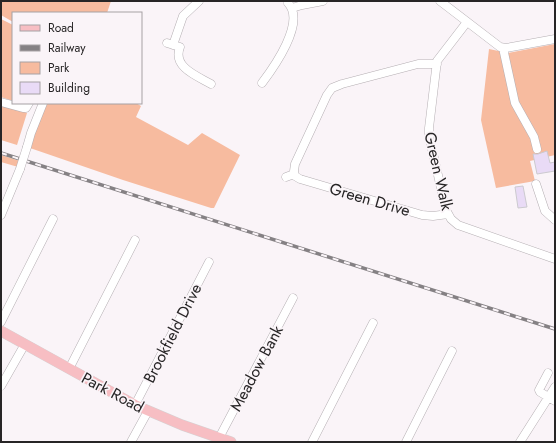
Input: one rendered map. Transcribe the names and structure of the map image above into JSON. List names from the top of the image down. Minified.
{"streets":{"main road":["Park Road"],"street":["Green Walk","Green Drive","Brookfield Drive","Meadow Bank"]},"crossings":[["Green Walk","Green Drive"],["Brookfield Drive","Park Road"],["Meadow Bank","Park Road"]],"legend":["Road","Railway","Park","Building"]}
